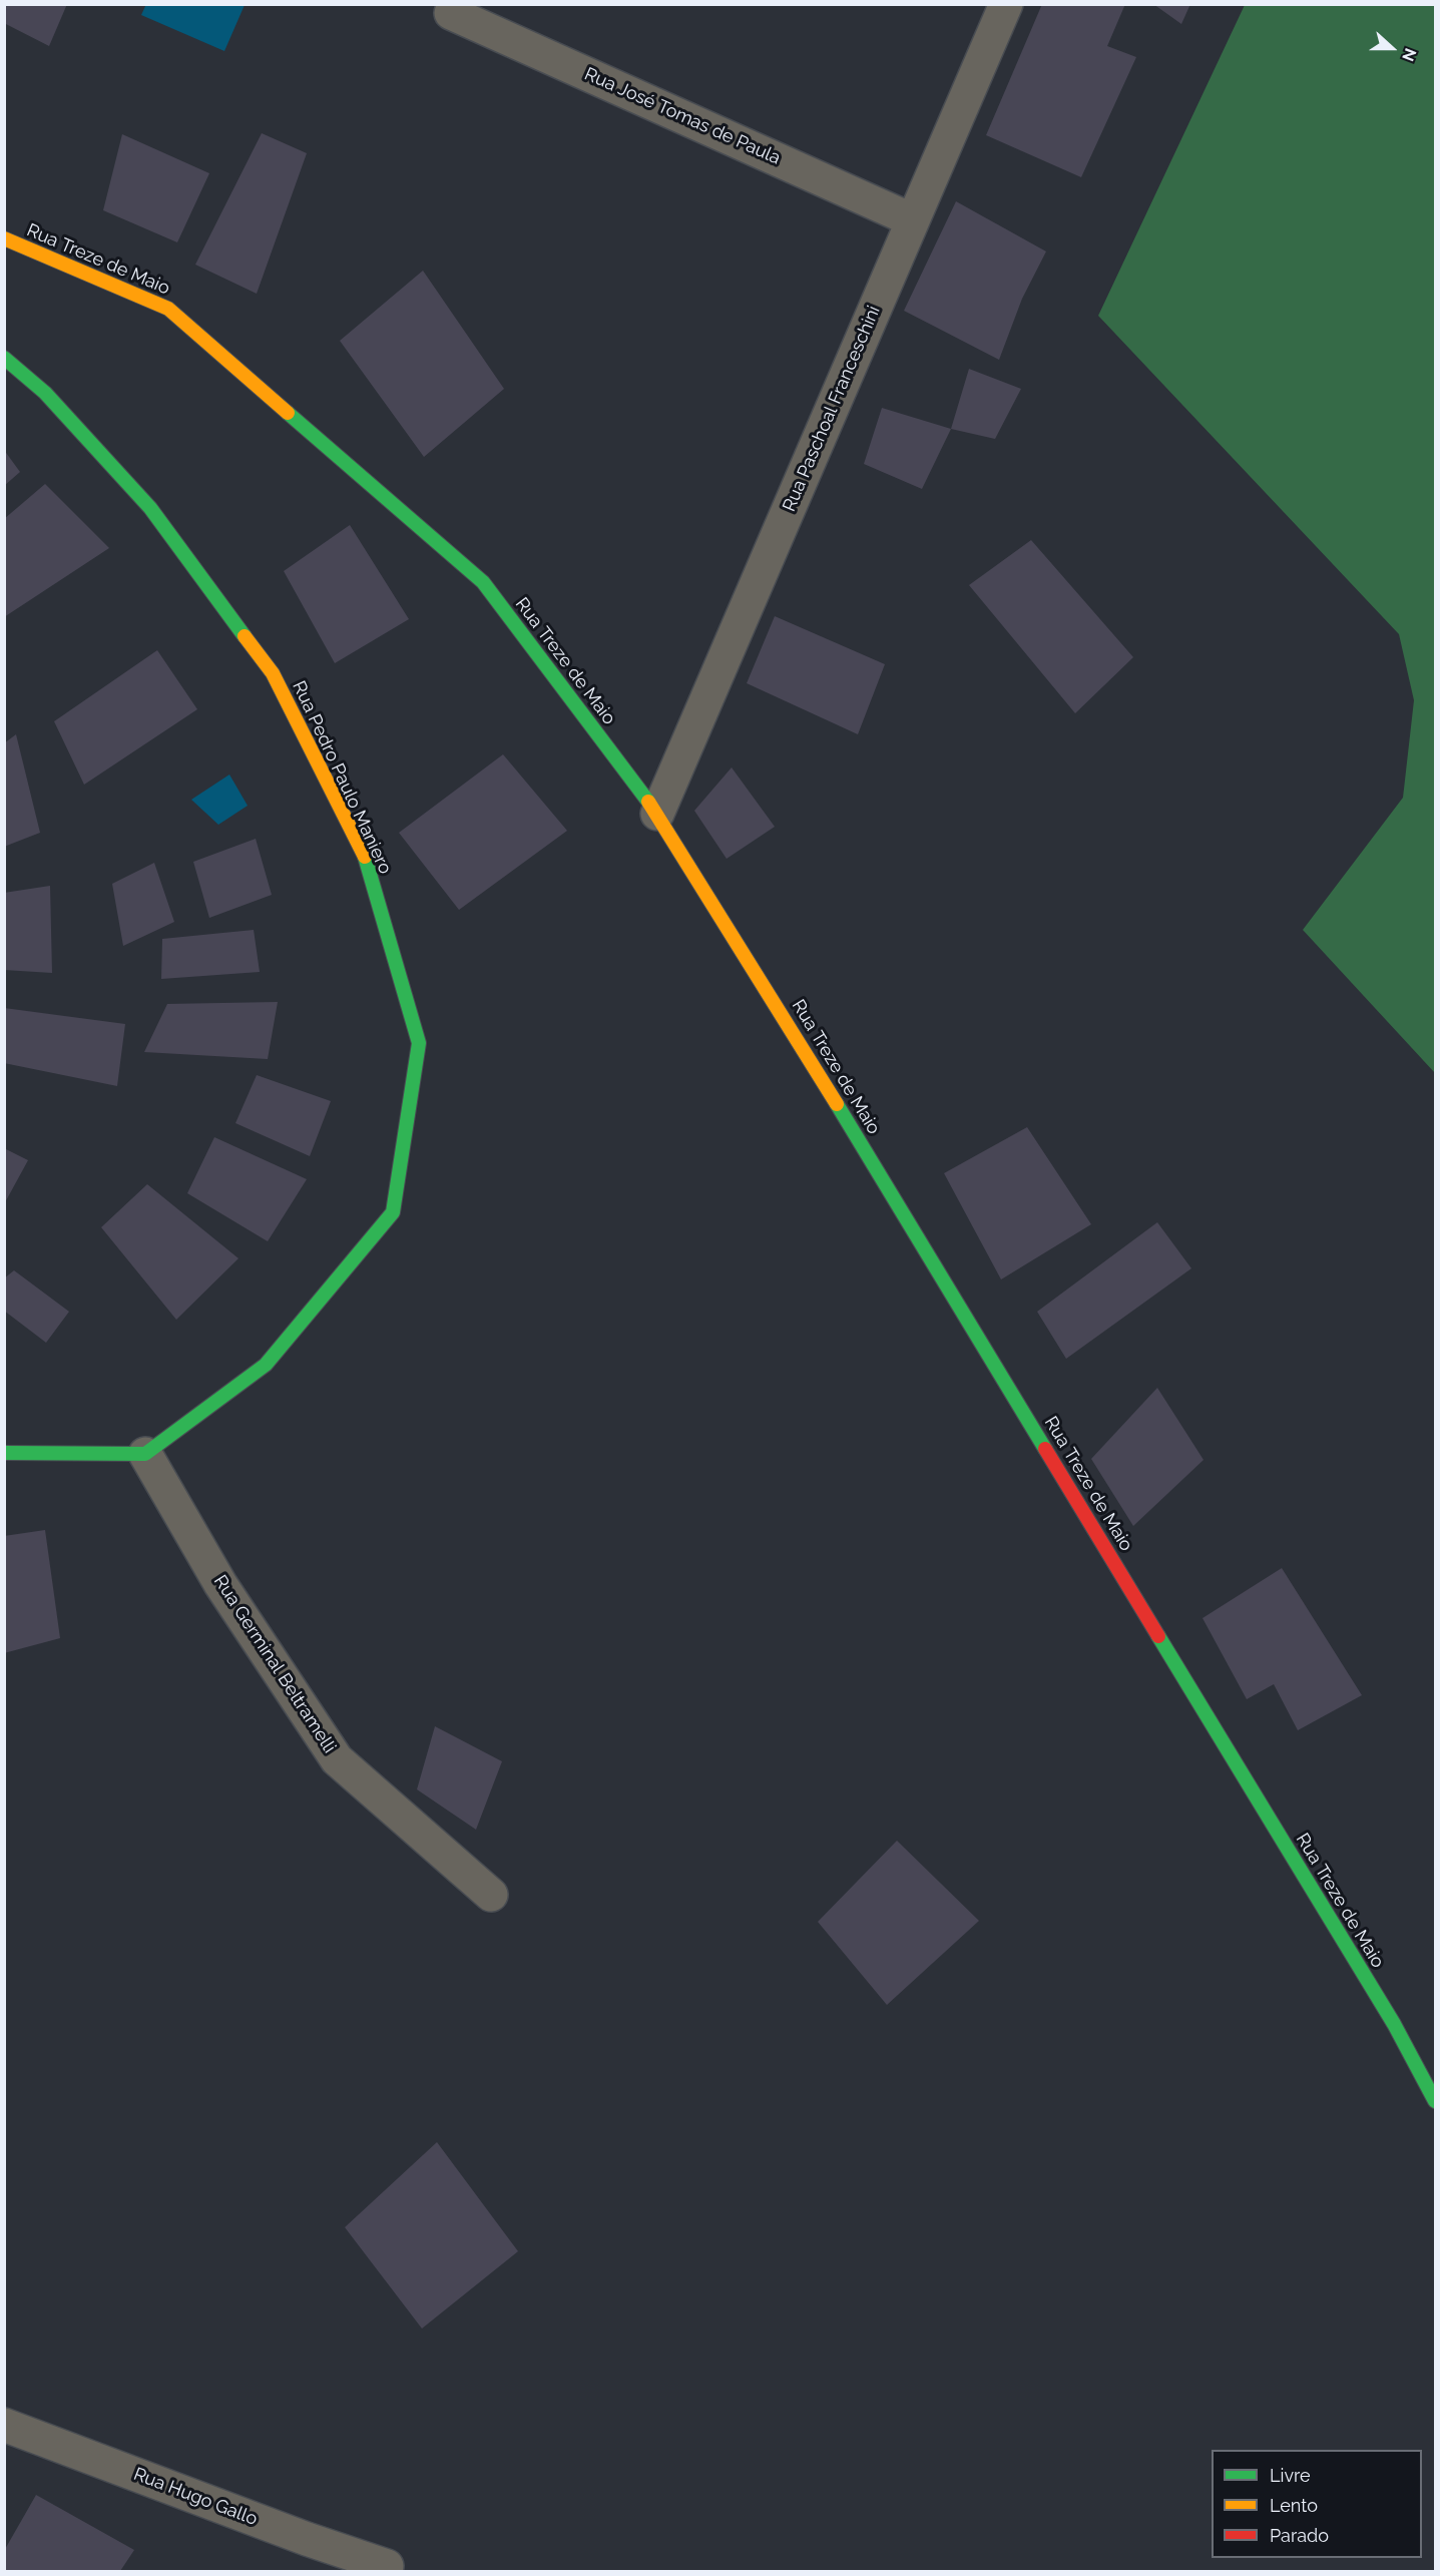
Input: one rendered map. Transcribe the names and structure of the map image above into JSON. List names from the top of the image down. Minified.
{"streets":{"street":["Rua José Tomas de Paula","Rua Treze de Maio","Rua Paschoal Franceschini","Rua Pedro Paulo Maniero","Rua Germinal Beltramelli","Rua Hugo Gallo"]},"crossings":[["Rua José Tomas de Paula","Rua Paschoal Franceschini"],["Rua Treze de Maio","Rua Paschoal Franceschini"],["Rua Pedro Paulo Maniero","Rua Germinal Beltramelli"]],"legend":["Livre","Lento","Parado"],"north":"right"}
